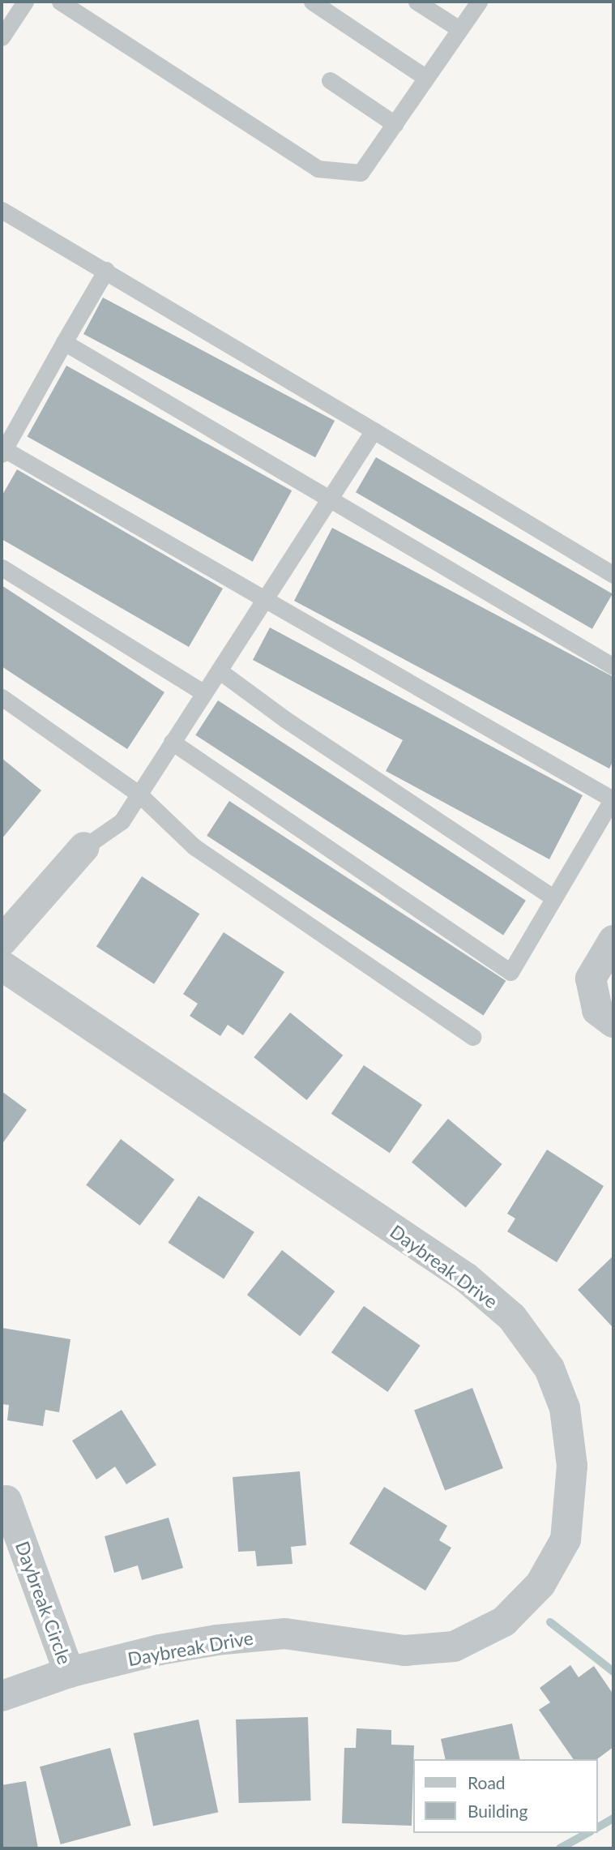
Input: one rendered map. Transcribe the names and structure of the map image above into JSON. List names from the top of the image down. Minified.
{"streets":{"street":["Daybreak Drive","Daybreak Circle"]},"crossings":[["Daybreak Drive","Daybreak Circle"]],"legend":["Road","Building"]}
